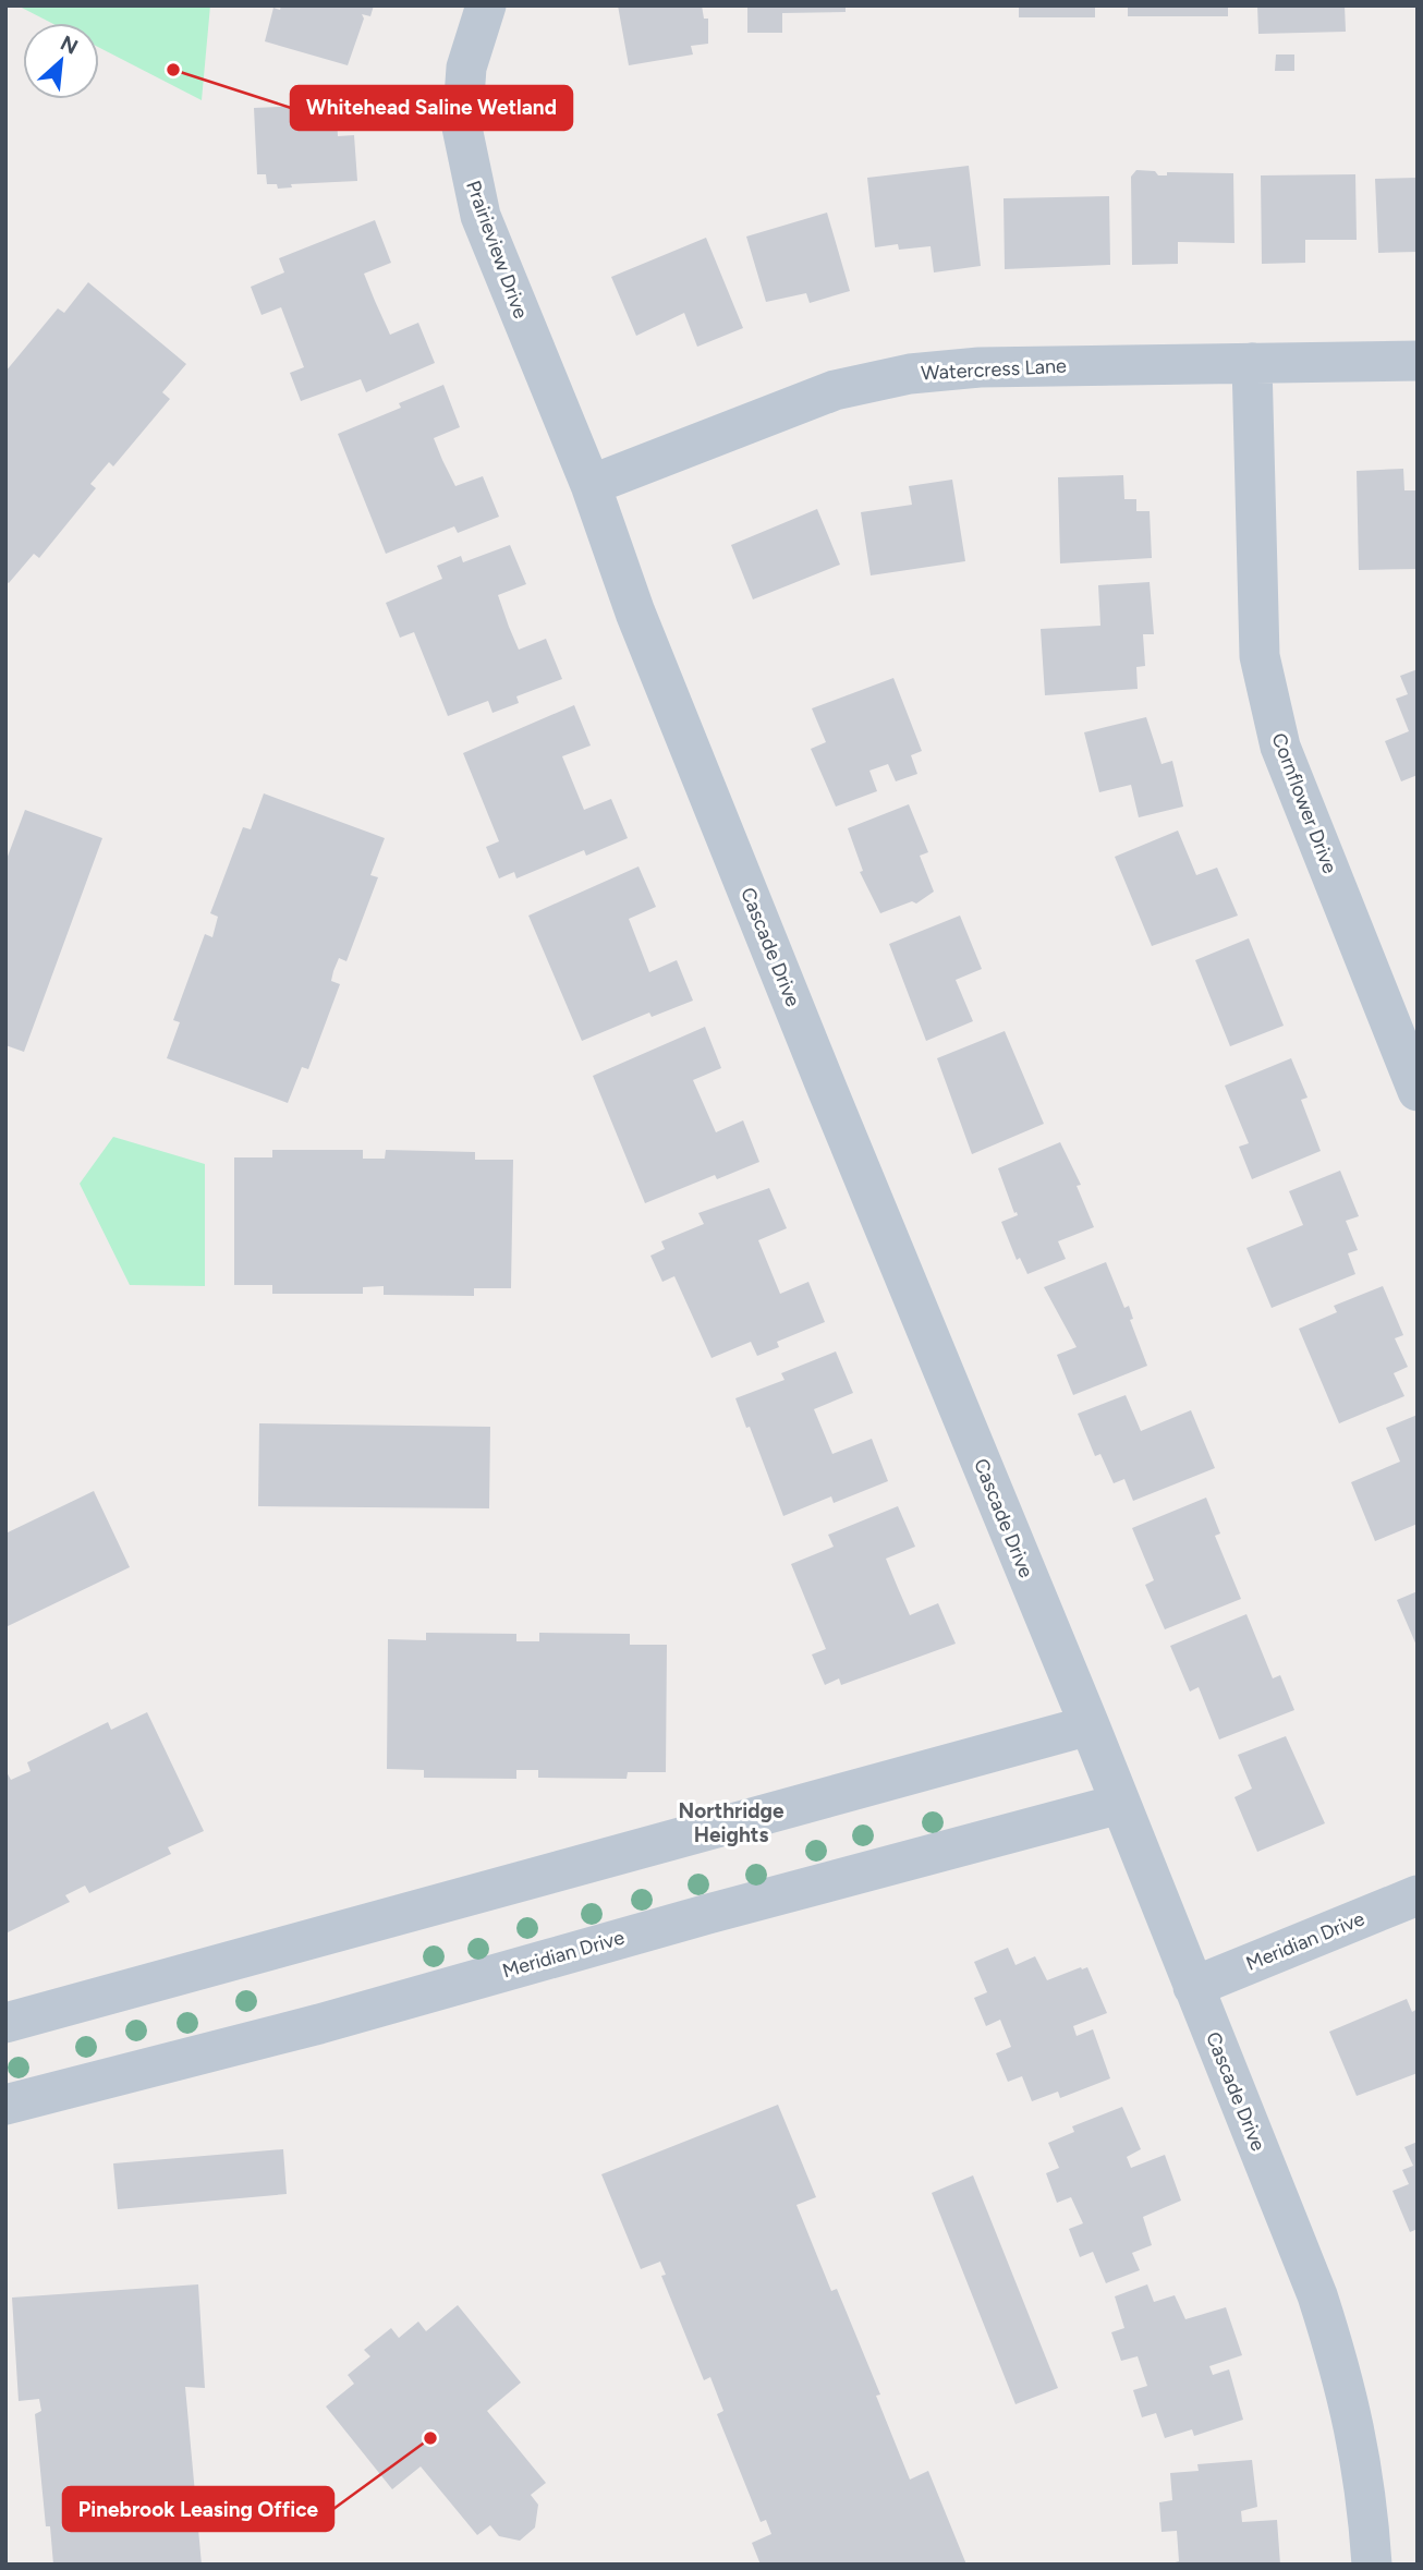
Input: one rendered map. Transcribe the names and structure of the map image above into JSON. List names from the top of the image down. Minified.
{"streets":{"street":["Prairieview Drive","Watercress Lane","Cornflower Drive","Cascade Drive","Meridian Drive"]},"crossings":[["Prairieview Drive","Watercress Lane"],["Prairieview Drive","Cascade Drive"],["Watercress Lane","Cornflower Drive"],["Watercress Lane","Cascade Drive"],["Cascade Drive","Meridian Drive"]],"districts":["Northridge Heights"],"places":["Whitehead Saline Wetland","Pinebrook Leasing Office"],"north":"top right"}
